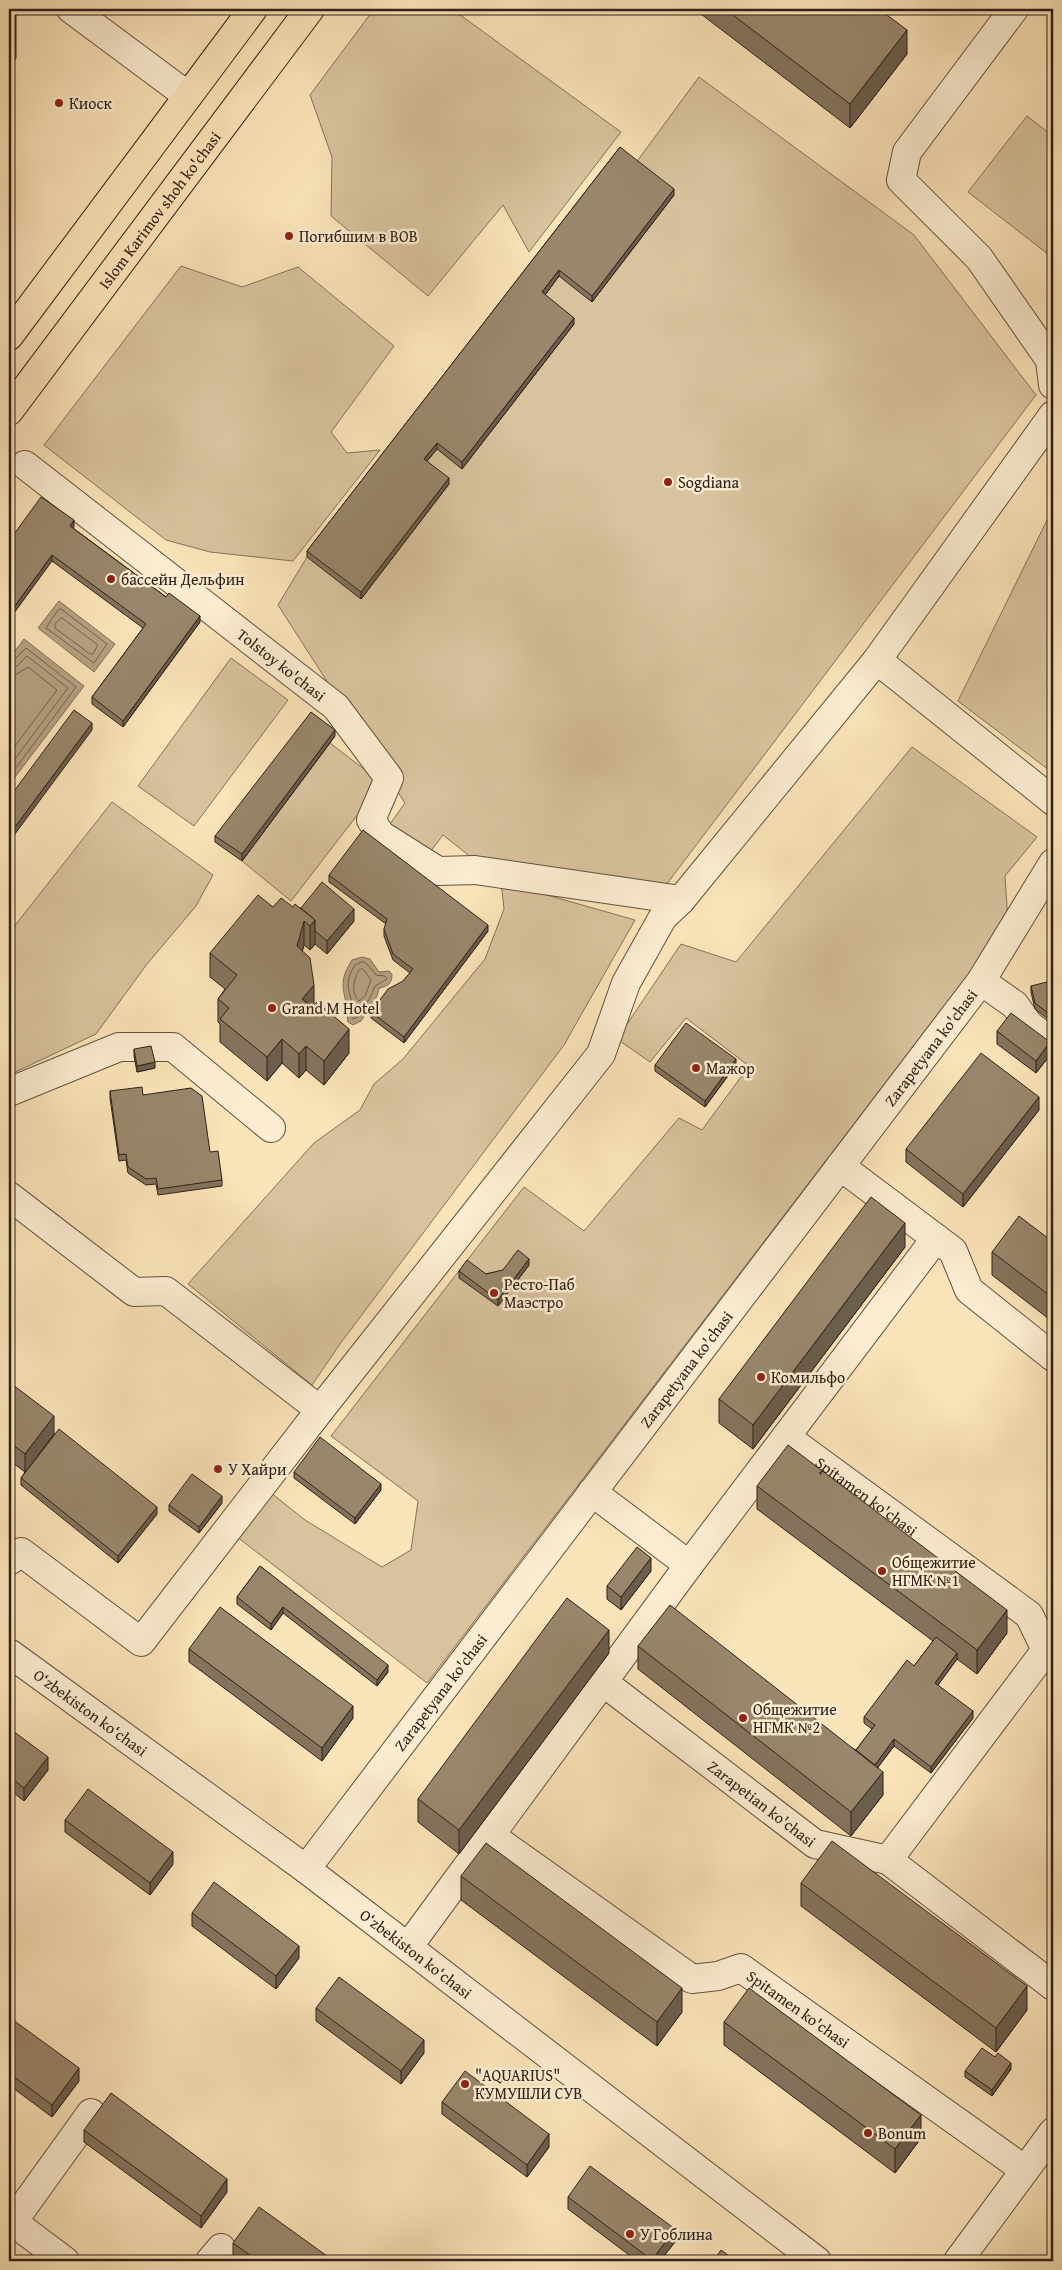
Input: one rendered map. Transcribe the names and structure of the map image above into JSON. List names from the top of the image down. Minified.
{"streets":{"main road":["Islom Karimov shoh ko'chasi"],"street":["Tolstoy ko'chasi","Zarapetyana ko'chasi","Spitamen ko'chasi","O‘zbekiston ko‘chasi","Zarapetian ko'chasi"]},"crossings":[["Zarapetyana ko'chasi","O‘zbekiston ko‘chasi"]],"places":["Киоск","Погибшим в ВОВ","Sogdiana","бассейн Дельфин","Grand M Hotel","Мажор","Ресто-Паб Маэстро","Комильфо","У Хайри","Общежитие НГМК №1","Общежитие НГМК №2","\"AQUARIUS\" КУМУШЛИ СУВ","Bonum","У Гоблина"]}
